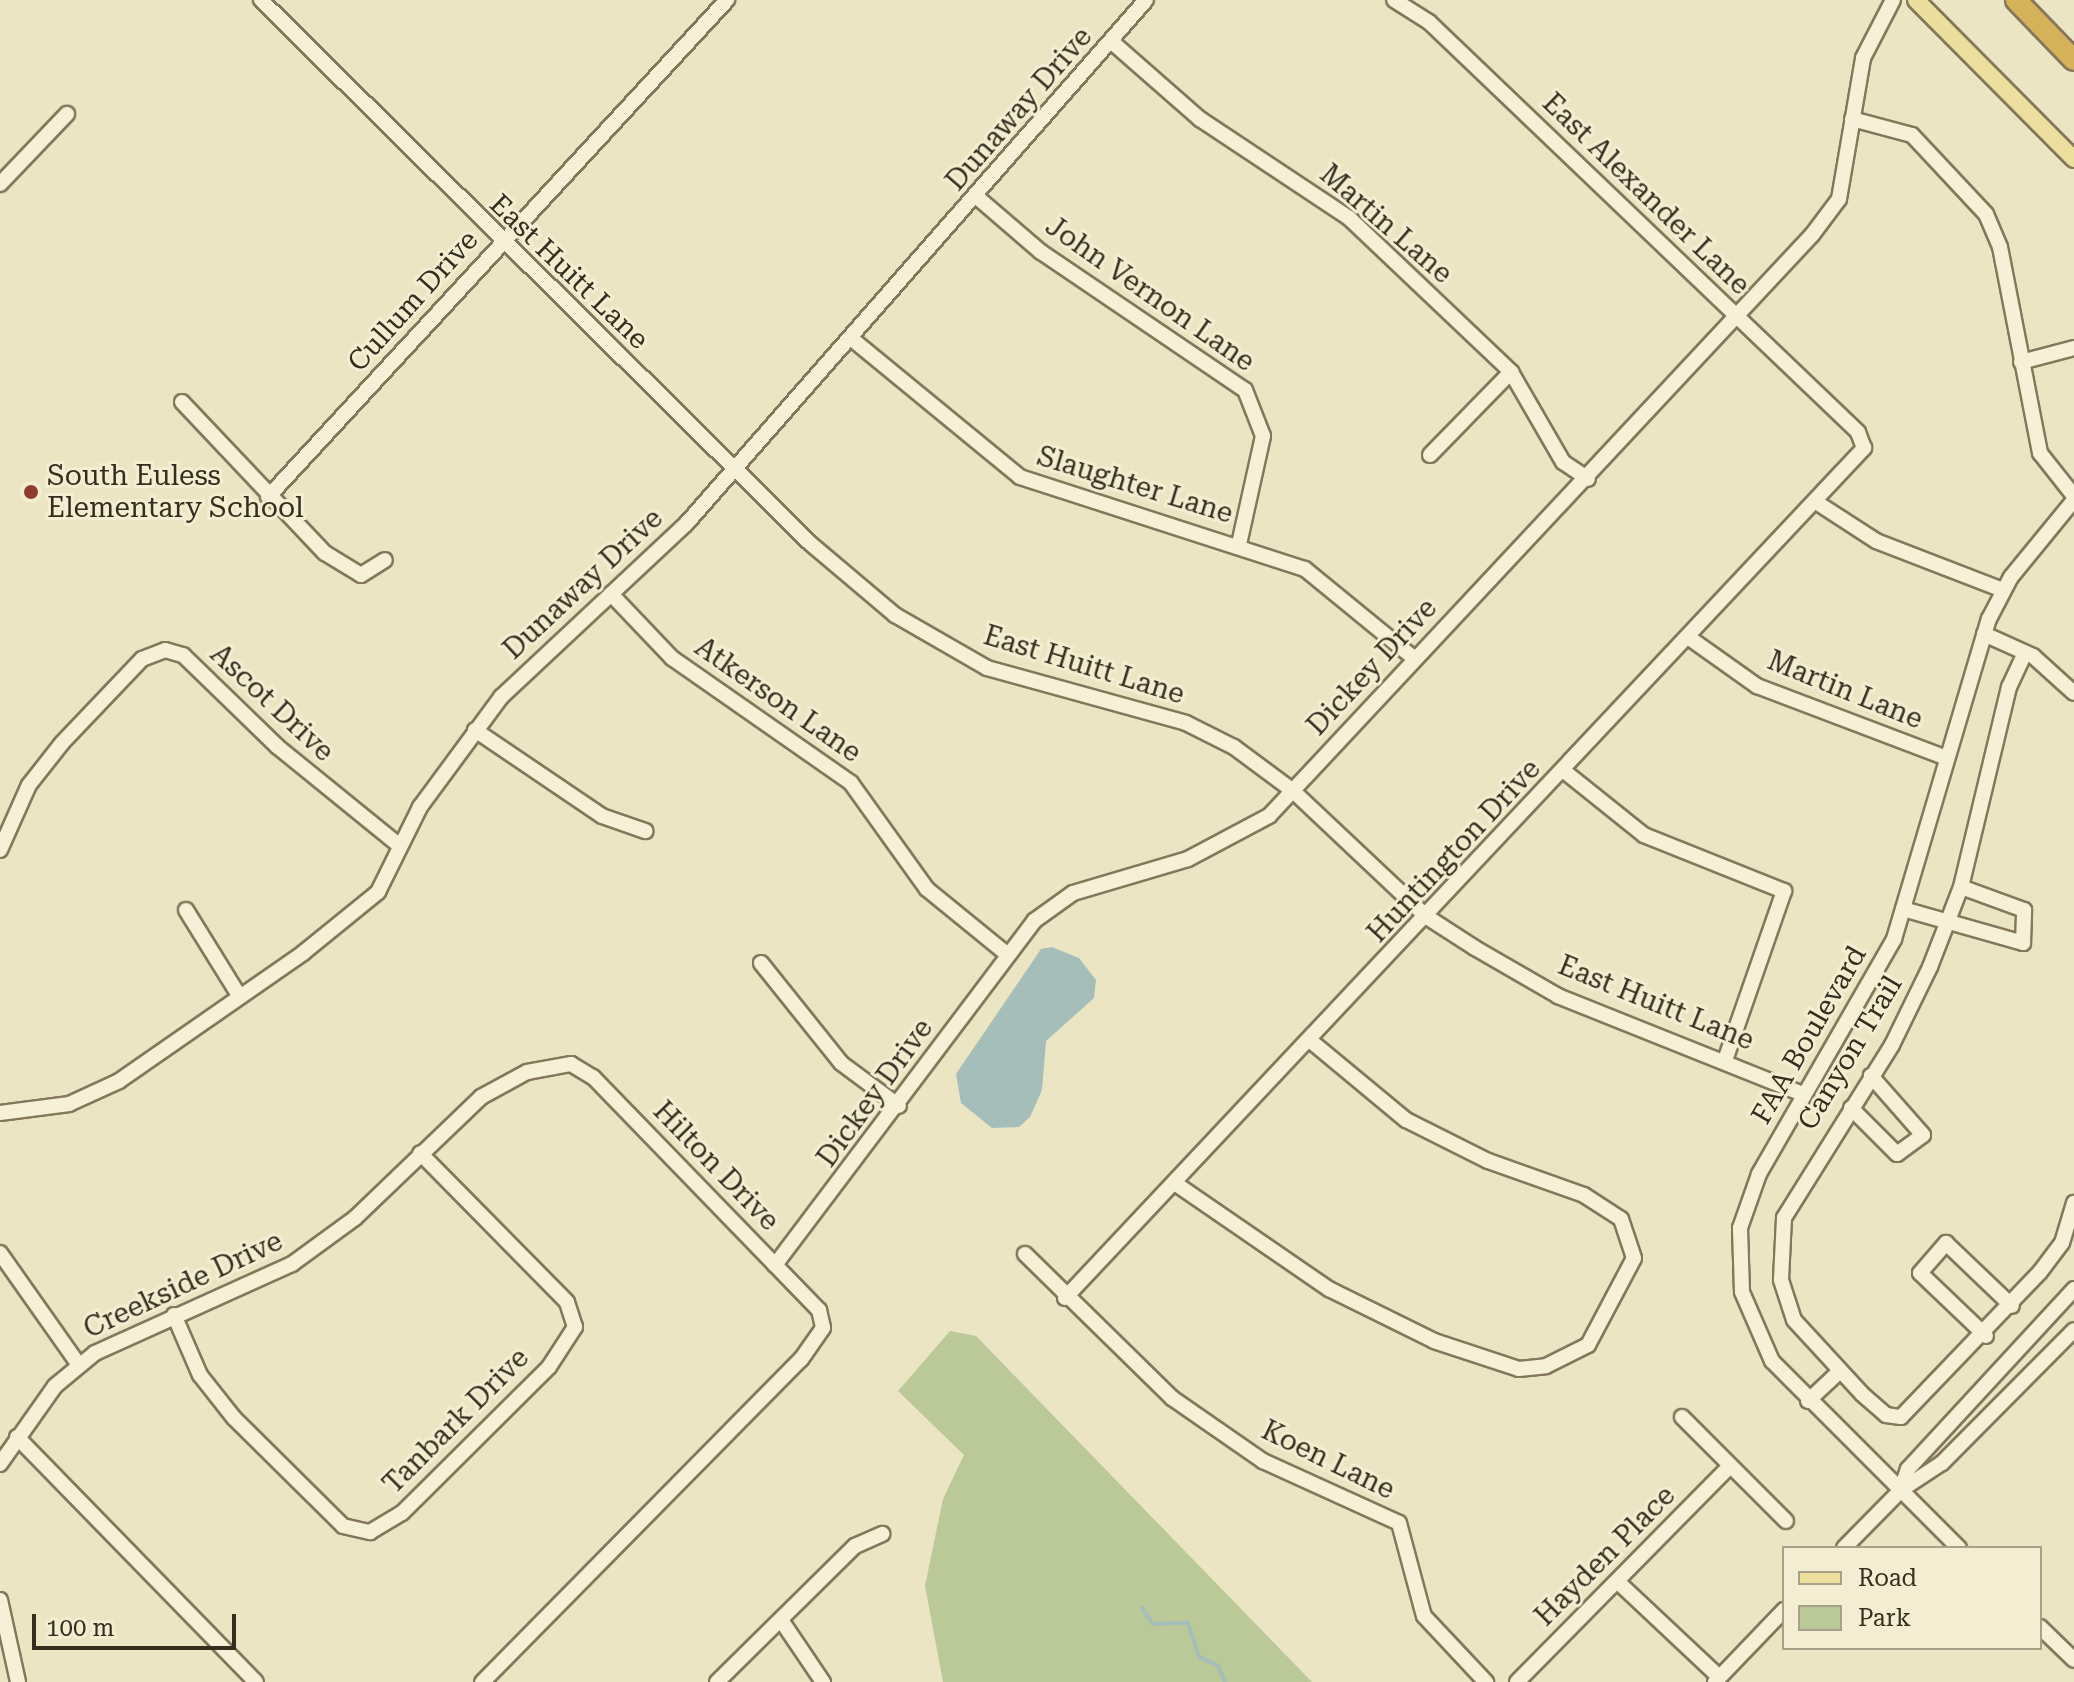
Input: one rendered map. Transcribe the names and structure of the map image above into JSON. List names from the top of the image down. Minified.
{"streets":{"street":["Dunaway Drive","East Alexander Lane","Martin Lane","East Huitt Lane","John Vernon Lane","Cullum Drive","Slaughter Lane","Dickey Drive","Atkerson Lane","Ascot Drive","Huntington Drive","FAA Boulevard","Canyon Trail","Hilton Drive","Creekside Drive","Tanbark Drive","Koen Lane","Hayden Place"]},"crossings":[["Dunaway Drive","Martin Lane"],["Dunaway Drive","East Huitt Lane"],["Dunaway Drive","John Vernon Lane"],["Dunaway Drive","Slaughter Lane"],["Dunaway Drive","Atkerson Lane"],["Dunaway Drive","Ascot Drive"],["East Alexander Lane","Dickey Drive"],["East Alexander Lane","Huntington Drive"],["Martin Lane","Dickey Drive"],["Martin Lane","Huntington Drive"],["Martin Lane","FAA Boulevard"],["East Huitt Lane","Cullum Drive"],["East Huitt Lane","Dickey Drive"],["East Huitt Lane","Huntington Drive"],["East Huitt Lane","FAA Boulevard"],["John Vernon Lane","Slaughter Lane"],["Slaughter Lane","Dickey Drive"],["Dickey Drive","Atkerson Lane"],["Dickey Drive","Hilton Drive"],["Huntington Drive","Koen Lane"],["Hilton Drive","Creekside Drive"],["Creekside Drive","Tanbark Drive"]],"places":["South Euless Elementary School"],"legend":["Road","Park"],"scale_bar":"100 m"}
